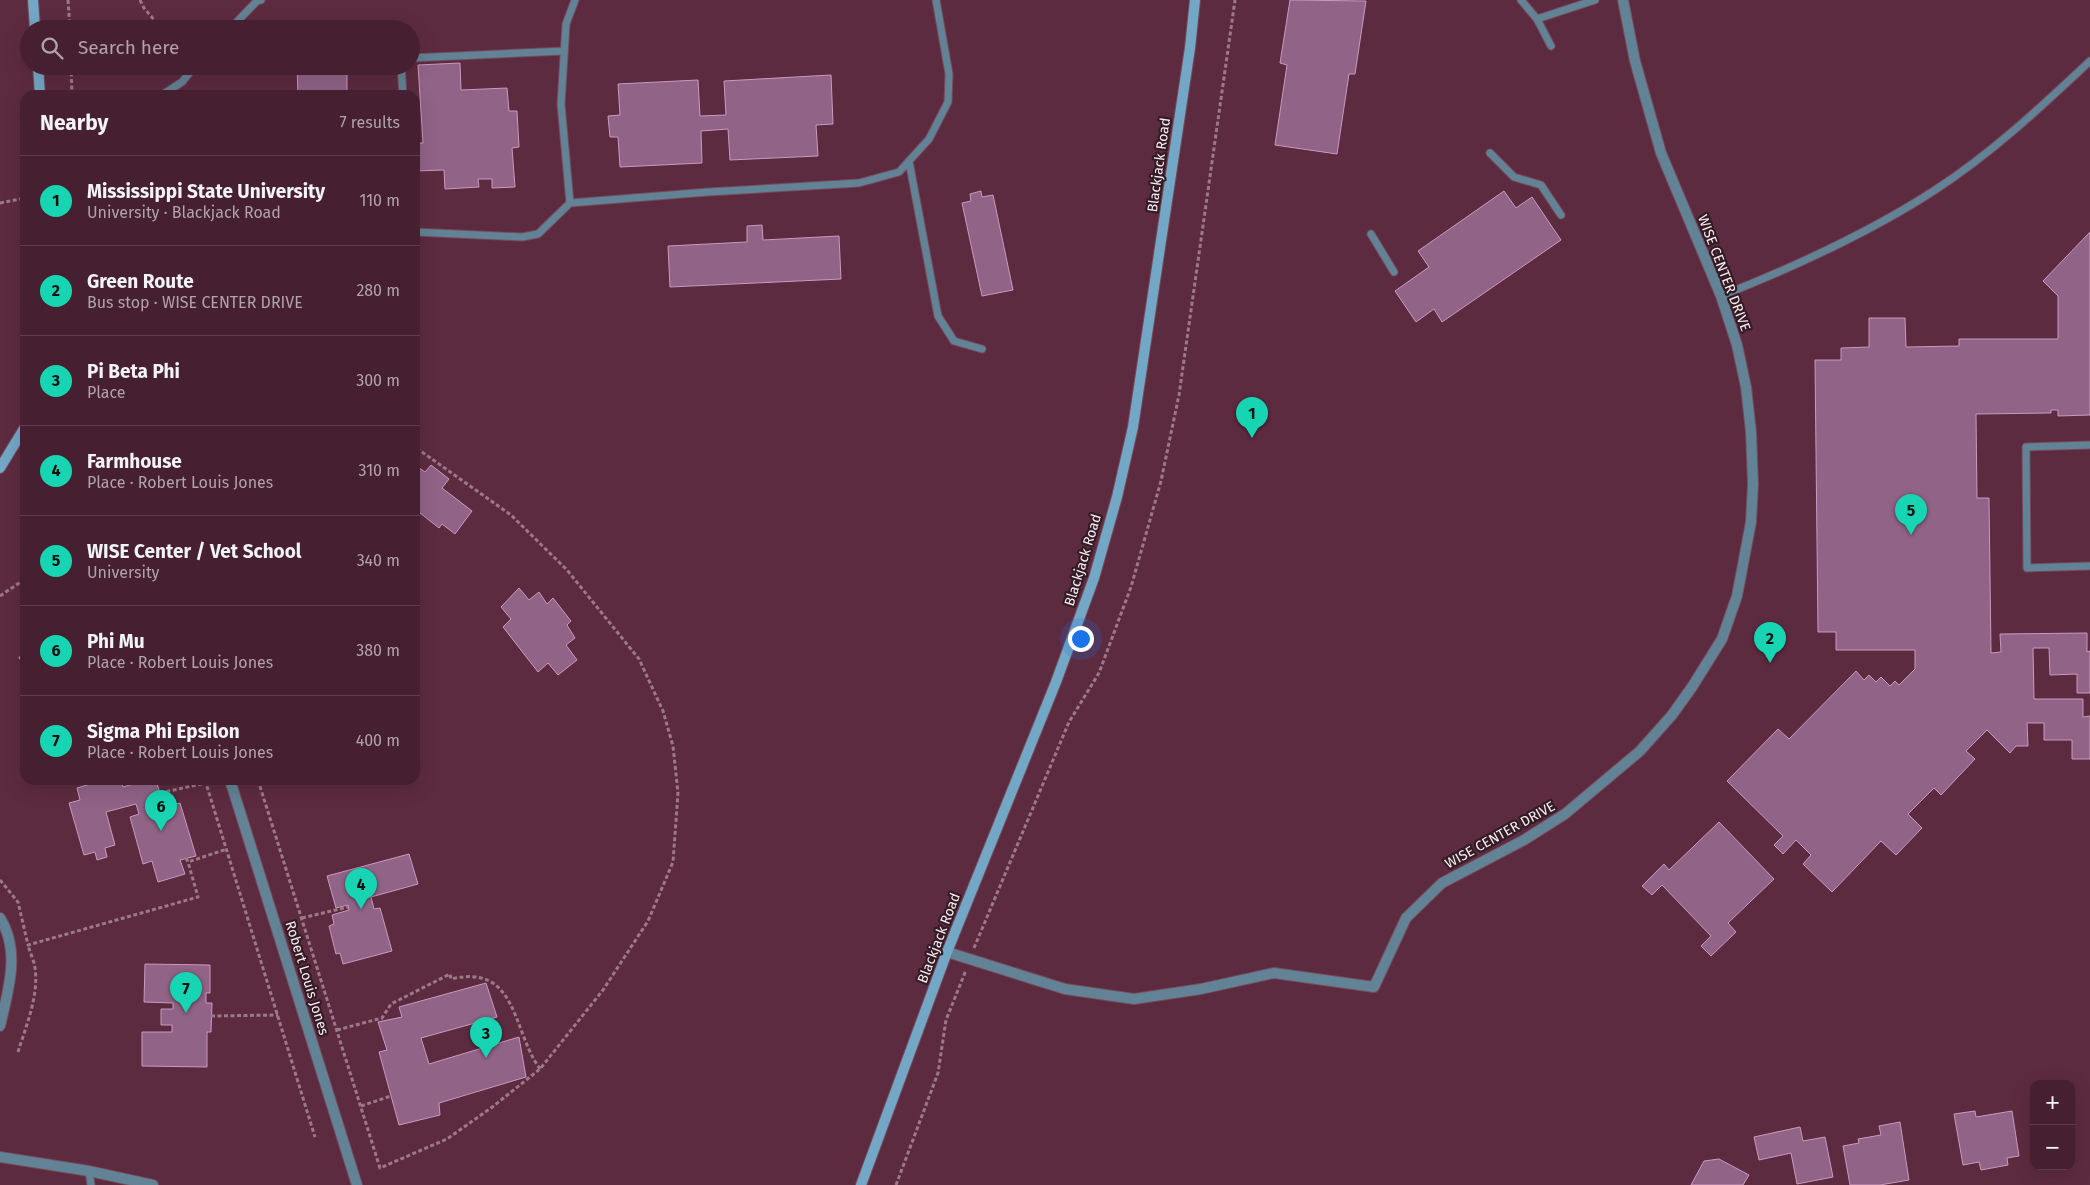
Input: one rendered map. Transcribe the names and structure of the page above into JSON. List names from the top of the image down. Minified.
{"streets":{"street":["Blackjack Road","WISE CENTER DRIVE","Robert Louis Jones"]},"crossings":[["Blackjack Road","WISE CENTER DRIVE"]],"page":{"search":"Search here","heading":["Nearby","7 results"],"list":[{"mark":"1","name":"Mississippi State University","note":"University · Blackjack Road","value":"110 m"},{"mark":"2","name":"Green Route","note":"Bus stop · WISE CENTER DRIVE","value":"280 m"},{"mark":"3","name":"Pi Beta Phi","note":"Place","value":"300 m"},{"mark":"4","name":"Farmhouse","note":"Place · Robert Louis Jones","value":"310 m"},{"mark":"5","name":"WISE Center / Vet School","note":"University","value":"340 m"},{"mark":"6","name":"Phi Mu","note":"Place · Robert Louis Jones","value":"380 m"},{"mark":"7","name":"Sigma Phi Epsilon","note":"Place · Robert Louis Jones","value":"400 m"}],"pins":["1","5","2","6","4","7","3"],"map_buttons":["+","−"]}}
